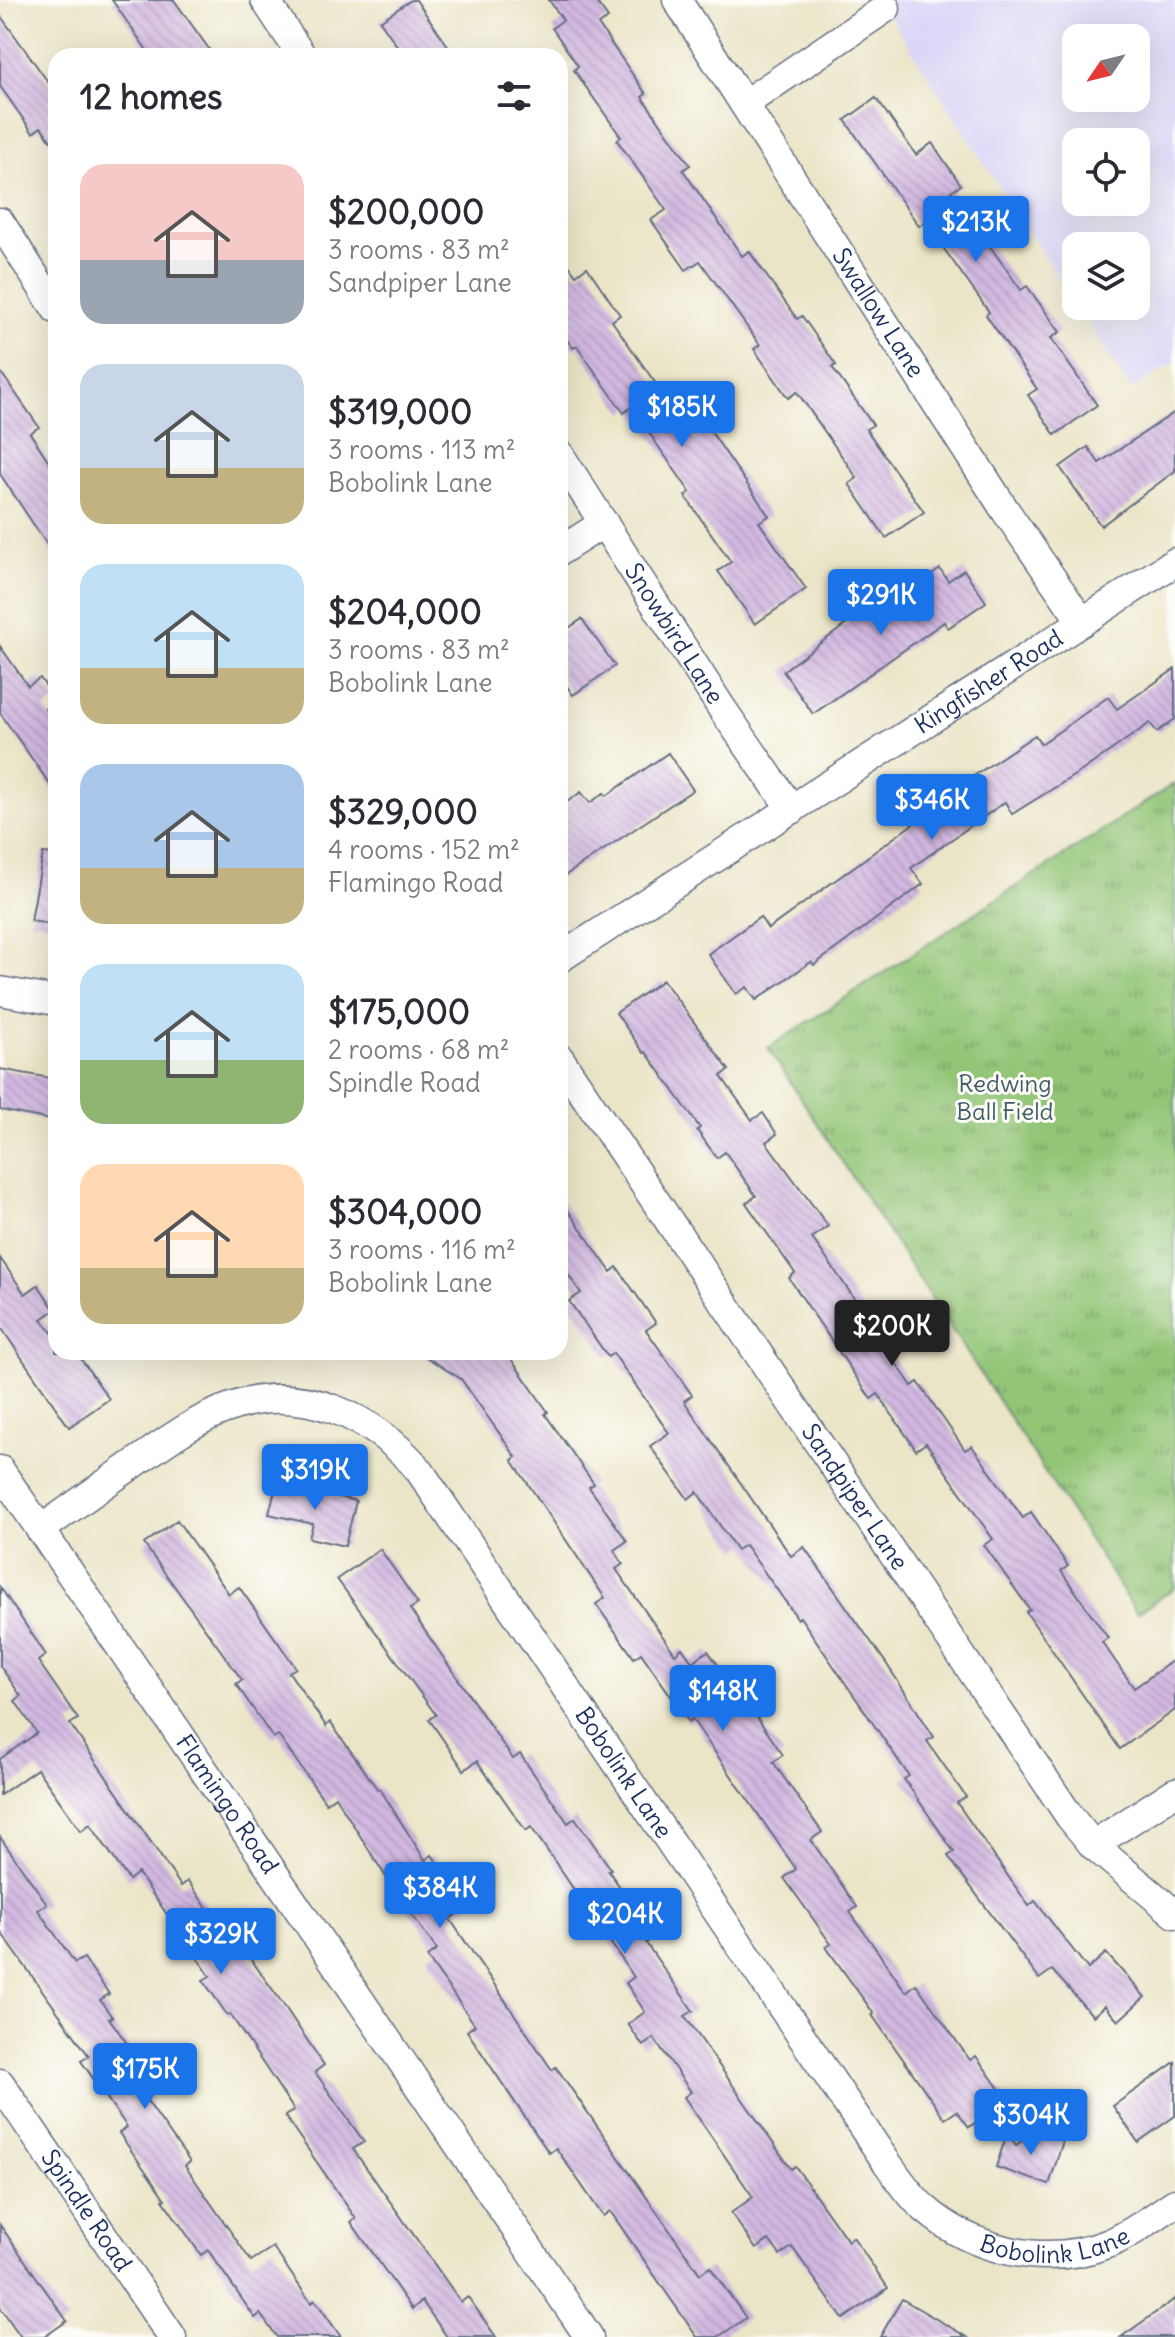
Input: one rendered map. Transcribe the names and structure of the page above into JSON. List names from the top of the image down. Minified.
{"streets":{"street":["Swallow Lane","Snowbird Lane","Kingfisher Road","Sandpiper Lane","Bobolink Lane","Flamingo Road","Spindle Road"]},"crossings":[["Swallow Lane","Kingfisher Road"],["Snowbird Lane","Kingfisher Road"],["Bobolink Lane","Flamingo Road"]],"parks":["Redwing Ball Field"],"north":"bottom left","page":{"heading":"12 homes","list":[{"name":"$200,000","note":"3 rooms · 83 m² · Sandpiper Lane"},{"name":"$319,000","note":"3 rooms · 113 m² · Bobolink Lane"},{"name":"$204,000","note":"3 rooms · 83 m² · Bobolink Lane"},{"name":"$329,000","note":"4 rooms · 152 m² · Flamingo Road"},{"name":"$175,000","note":"2 rooms · 68 m² · Spindle Road"},{"name":"$304,000","note":"3 rooms · 116 m² · Bobolink Lane"}],"price":["$213K","$185K","$291K","$346K","$200K","$319K","$148K","$384K","$204K","$329K","$175K","$304K"]}}
